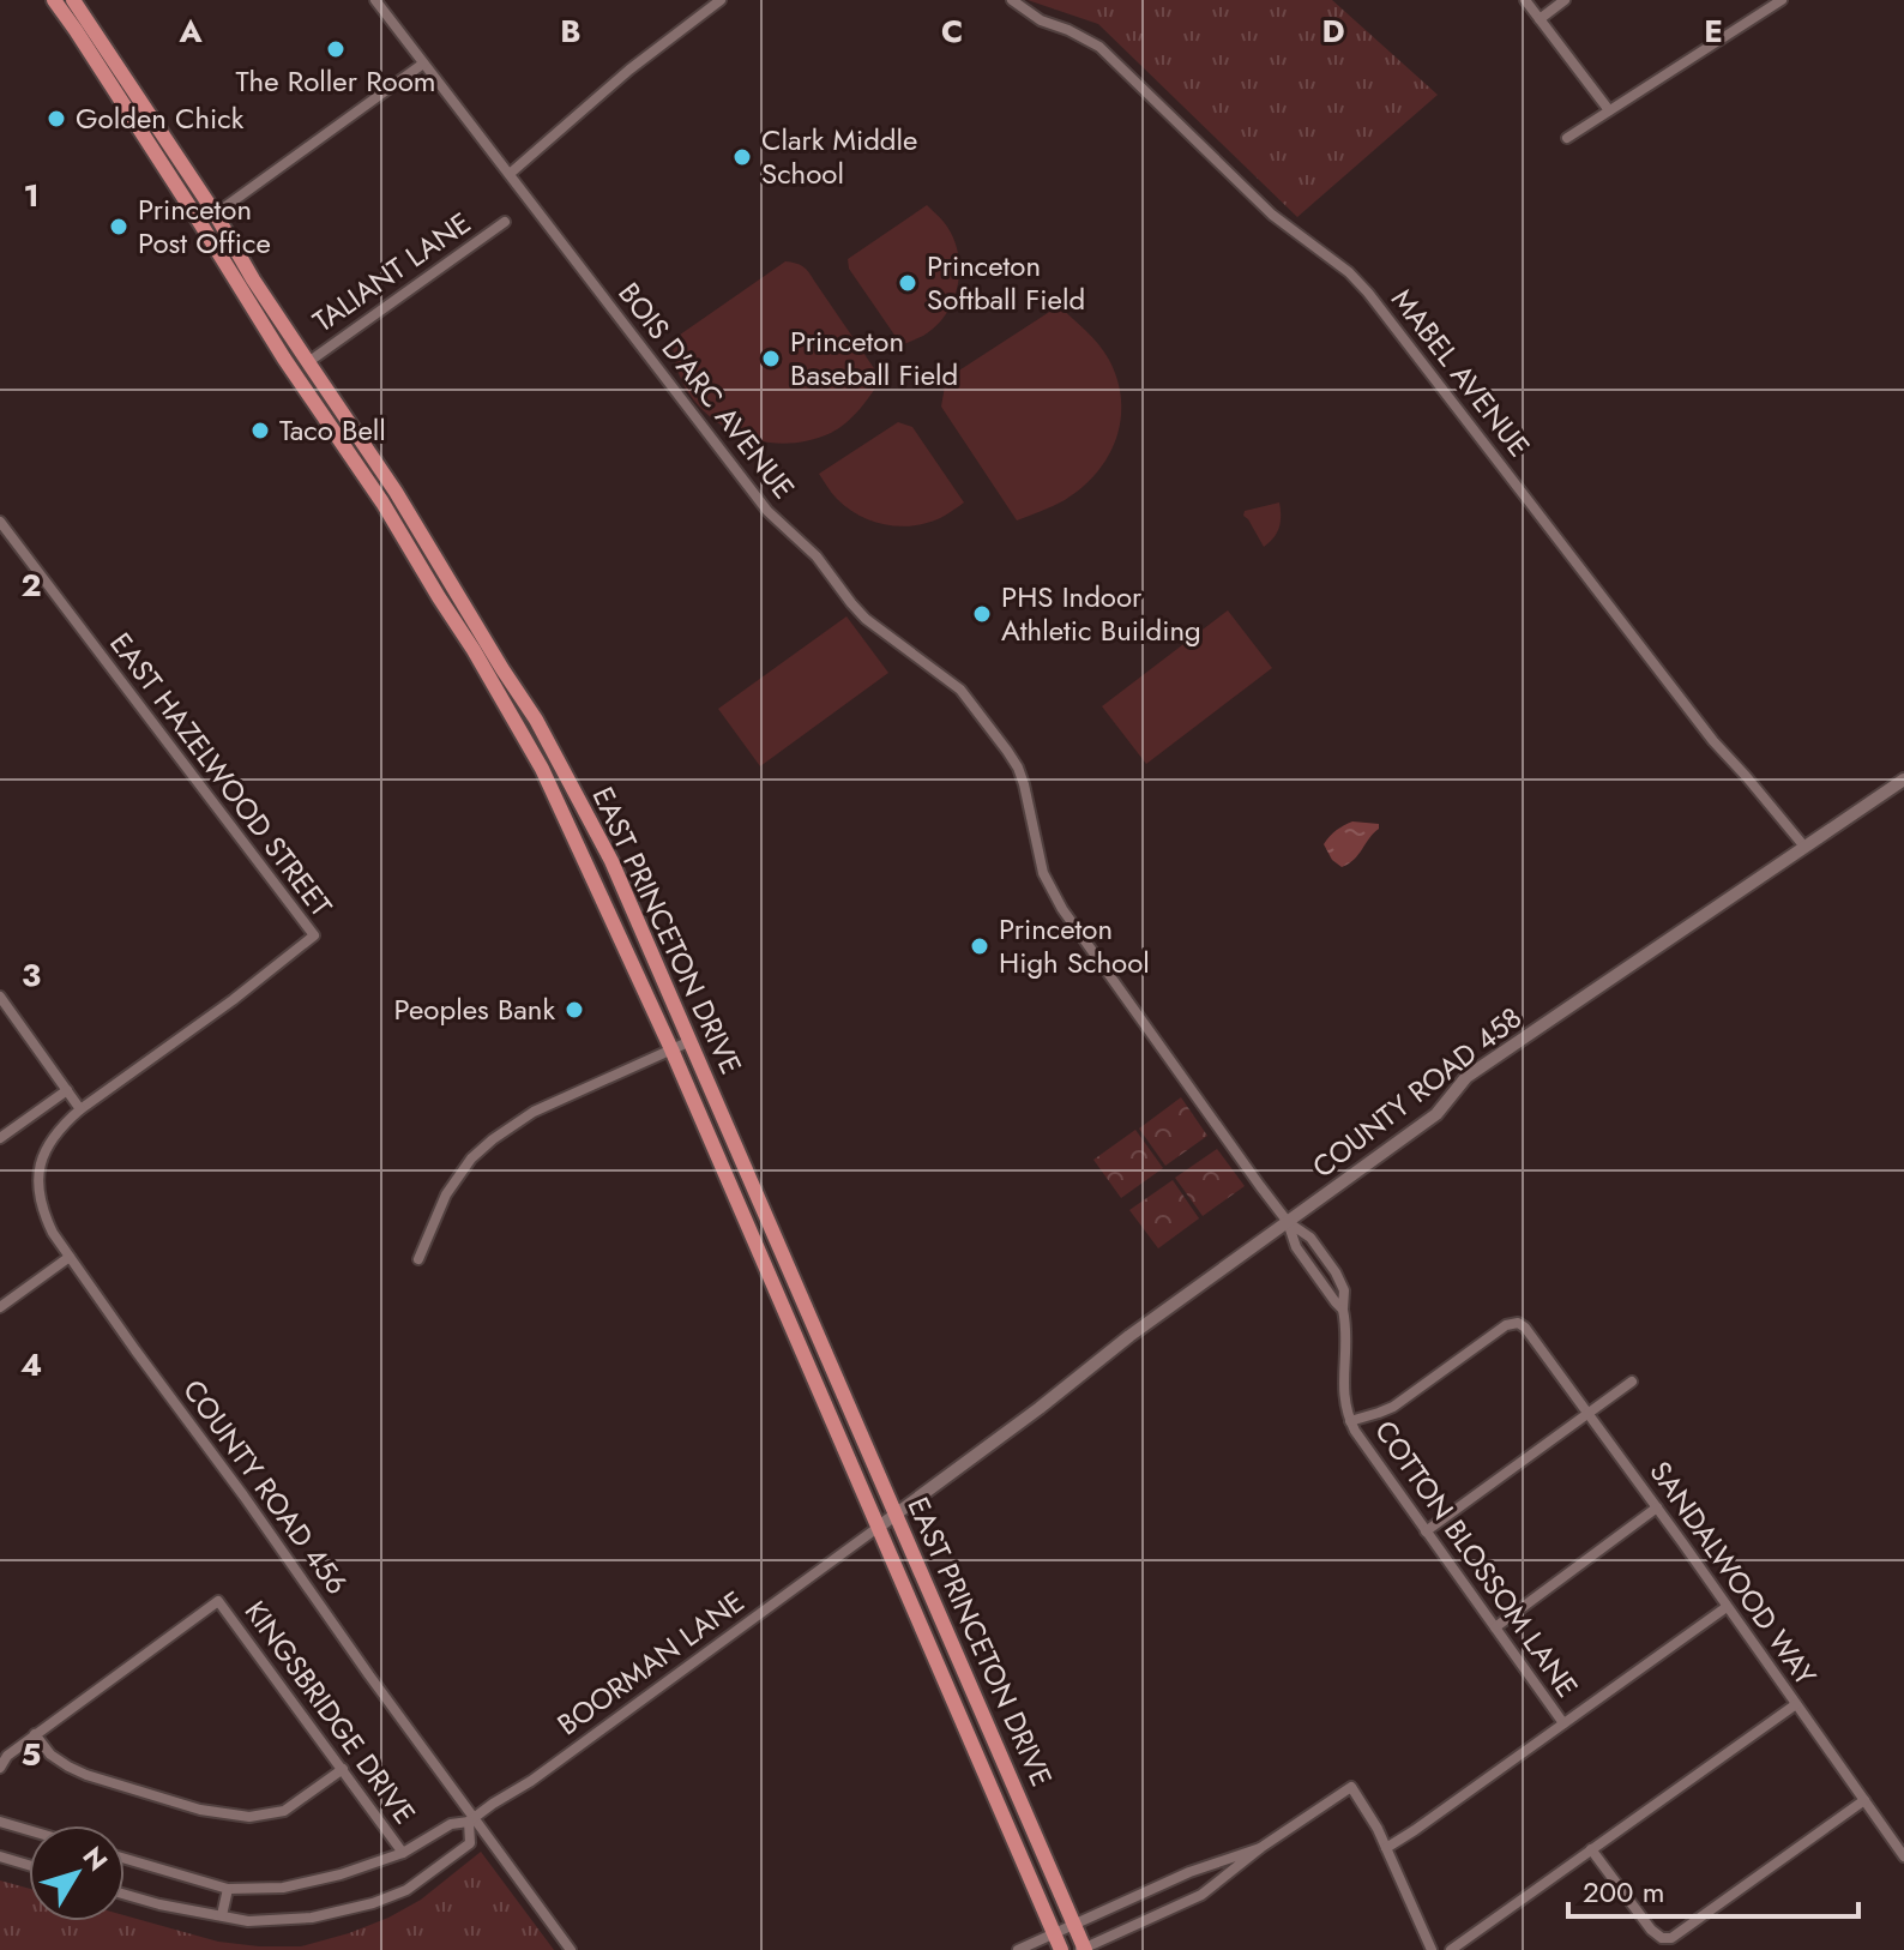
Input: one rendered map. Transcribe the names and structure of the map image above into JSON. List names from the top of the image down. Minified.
{"streets":{"highway":["EAST PRINCETON DRIVE"],"street":["TALIANT LANE","MABEL AVENUE","BOIS D'ARC AVENUE","EAST HAZELWOOD STREET","COUNTY ROAD 458","COUNTY ROAD 456","COTTON BLOSSOM LANE","SANDALWOOD WAY","BOORMAN LANE","KINGSBRIDGE DRIVE"]},"crossings":[["TALIANT LANE","EAST PRINCETON DRIVE"],["MABEL AVENUE","COUNTY ROAD 458"],["BOIS D'ARC AVENUE","COUNTY ROAD 458"],["BOIS D'ARC AVENUE","COTTON BLOSSOM LANE"],["EAST HAZELWOOD STREET","COUNTY ROAD 456"],["EAST PRINCETON DRIVE","COUNTY ROAD 458"],["EAST PRINCETON DRIVE","BOORMAN LANE"],["COUNTY ROAD 458","COTTON BLOSSOM LANE"],["COUNTY ROAD 458","BOORMAN LANE"],["COUNTY ROAD 456","BOORMAN LANE"],["COTTON BLOSSOM LANE","SANDALWOOD WAY"],["BOORMAN LANE","KINGSBRIDGE DRIVE"]],"places":["The Roller Room","Golden Chick","Clark Middle School","Princeton Post Office","Princeton Softball Field","Princeton Baseball Field","Taco Bell","PHS Indoor Athletic Building","Princeton High School","Peoples Bank"],"scale_bar":"200 m","north":"top right","grid":{"columns":["A","B","C","D","E"],"rows":["1","2","3","4","5"]}}
